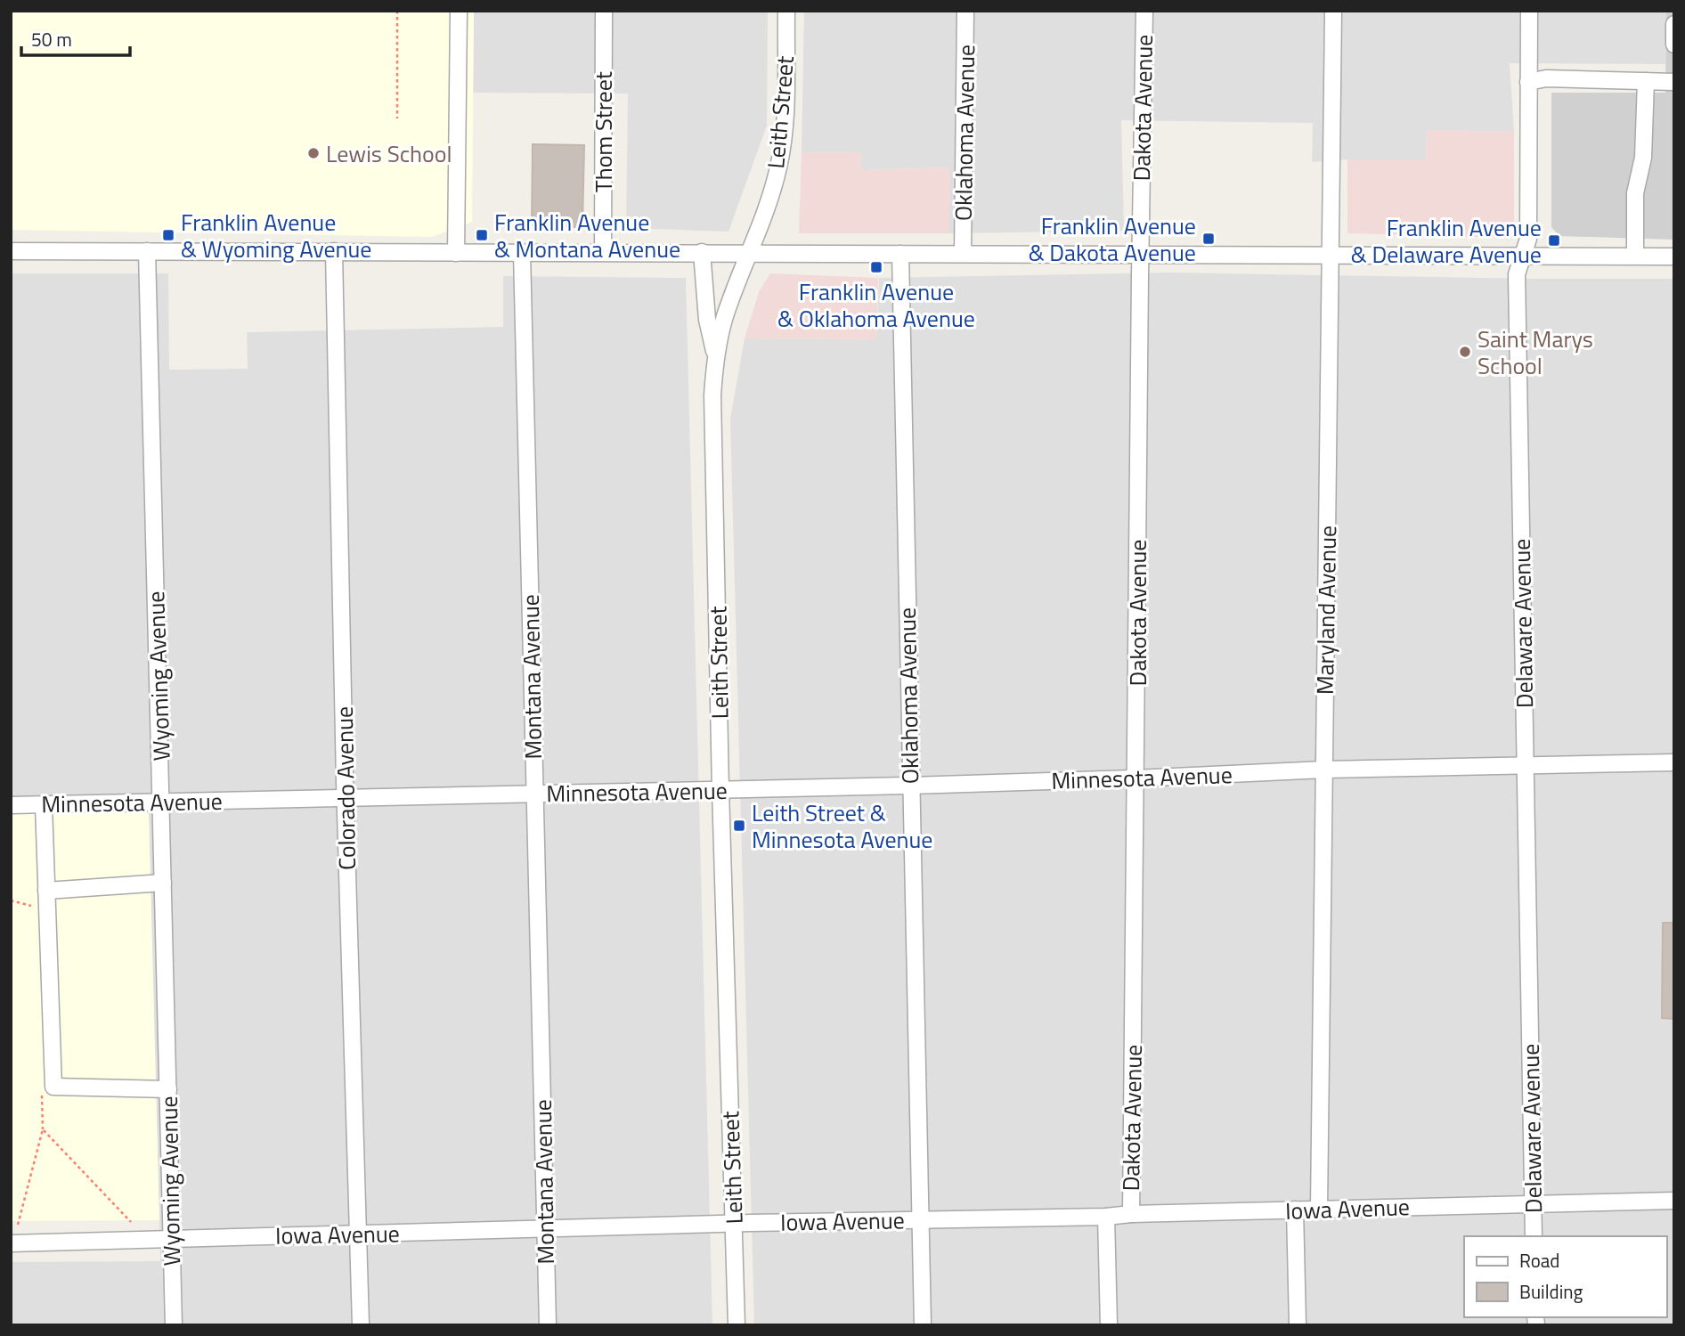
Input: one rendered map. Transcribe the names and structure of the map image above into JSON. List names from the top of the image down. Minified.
{"streets":{"street":["Dakota Avenue","Leith Street","Thom Street","Oklahoma Avenue","Maryland Avenue","Delaware Avenue","Wyoming Avenue","Montana Avenue","Minnesota Avenue","Colorado Avenue","Iowa Avenue"]},"crossings":[["Dakota Avenue","Minnesota Avenue"],["Dakota Avenue","Iowa Avenue"],["Leith Street","Minnesota Avenue"],["Leith Street","Iowa Avenue"],["Oklahoma Avenue","Minnesota Avenue"],["Oklahoma Avenue","Iowa Avenue"],["Maryland Avenue","Minnesota Avenue"],["Maryland Avenue","Iowa Avenue"],["Delaware Avenue","Minnesota Avenue"],["Delaware Avenue","Iowa Avenue"],["Wyoming Avenue","Minnesota Avenue"],["Wyoming Avenue","Iowa Avenue"],["Montana Avenue","Minnesota Avenue"],["Montana Avenue","Iowa Avenue"],["Minnesota Avenue","Colorado Avenue"],["Colorado Avenue","Iowa Avenue"]],"places":{"other":["Lewis School","Saint Marys School"],"transit":["Franklin Avenue & Wyoming Avenue","Franklin Avenue & Montana Avenue","Franklin Avenue & Dakota Avenue","Franklin Avenue & Delaware Avenue","Franklin Avenue & Oklahoma Avenue","Leith Street & Minnesota Avenue"]},"legend":["Road","Building"],"scale_bar":"50 m"}
